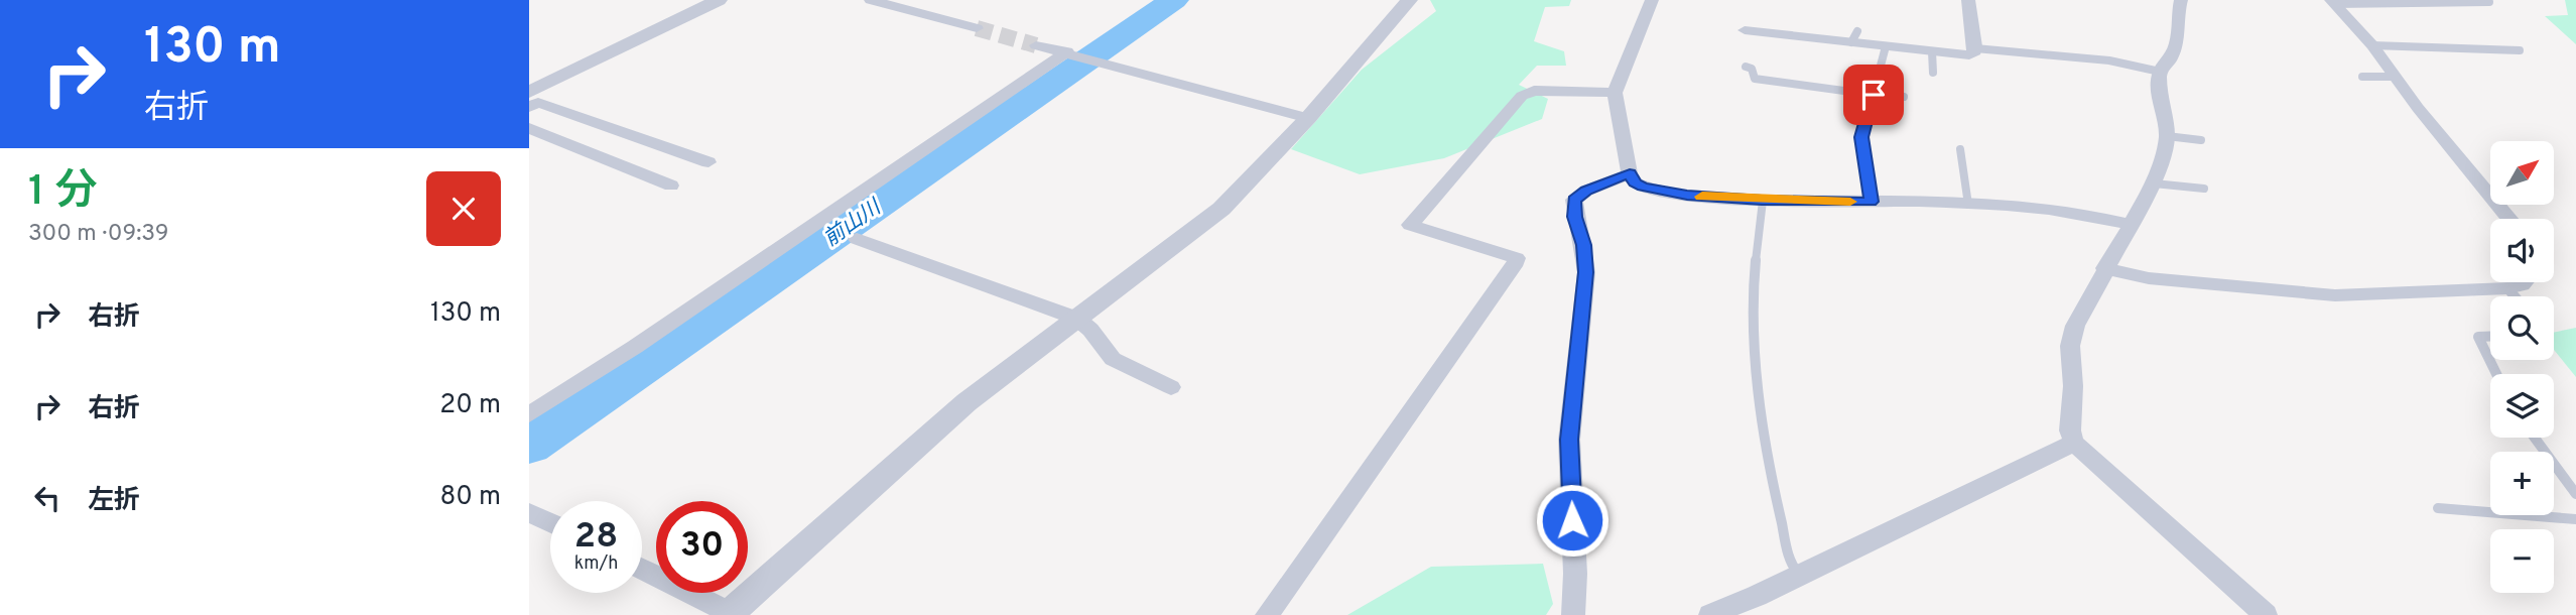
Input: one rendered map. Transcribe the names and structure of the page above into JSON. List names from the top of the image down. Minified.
{"water":["前山川"],"north":"top right","page":{"turn":["130 m","右折"],"map_buttons":["+","−"],"heading":["1 分","300 m · 09:39"],"list":[{"name":"右折","value":"130 m"},{"name":"右折","value":"20 m"},{"name":"左折","value":"80 m"}],"speed":"28 km/h","limit":"30"}}
